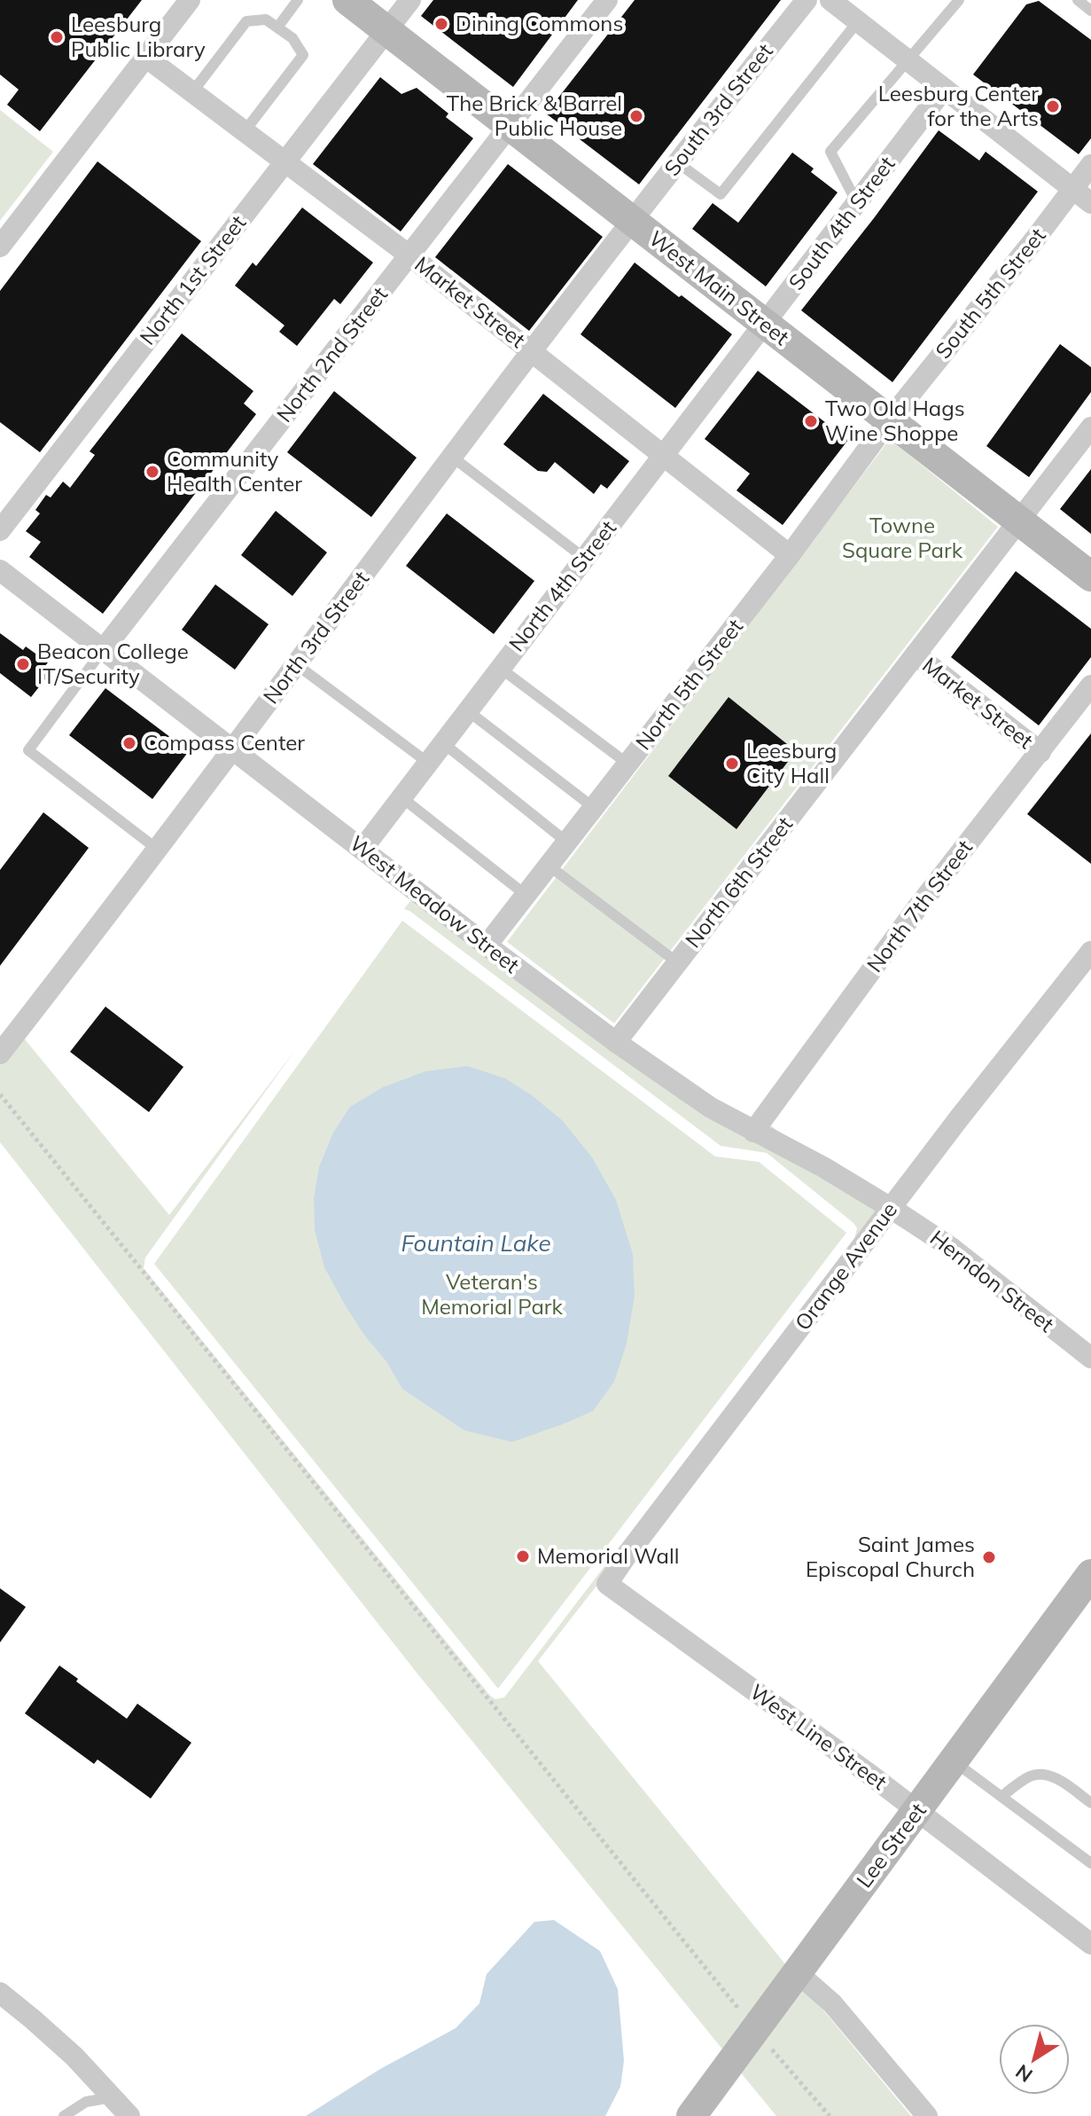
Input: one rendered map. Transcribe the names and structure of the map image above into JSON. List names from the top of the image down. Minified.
{"streets":{"main road":["West Main Street","Lee Street"],"street":["South 3rd Street","South 4th Street","North 1st Street","South 5th Street","Market Street","North 2nd Street","North 4th Street","North 3rd Street","North 5th Street","North 6th Street","West Meadow Street","North 7th Street","Orange Avenue","Herndon Street","West Line Street"]},"crossings":[["South 3rd Street","West Main Street"],["South 3rd Street","North 3rd Street"],["South 4th Street","West Main Street"],["South 4th Street","North 4th Street"],["North 1st Street","West Main Street"],["North 1st Street","Market Street"],["West Main Street","South 5th Street"],["West Main Street","North 2nd Street"],["West Main Street","North 4th Street"],["West Main Street","North 3rd Street"],["West Main Street","North 5th Street"],["West Main Street","North 6th Street"],["South 5th Street","North 5th Street"],["Market Street","North 2nd Street"],["Market Street","North 4th Street"],["Market Street","North 3rd Street"],["Market Street","North 5th Street"],["Market Street","North 6th Street"],["Market Street","North 7th Street"],["North 2nd Street","West Meadow Street"],["North 4th Street","West Meadow Street"],["North 3rd Street","West Meadow Street"],["North 5th Street","West Meadow Street"],["North 6th Street","West Meadow Street"],["West Meadow Street","North 7th Street"],["West Meadow Street","Orange Avenue"],["West Meadow Street","Herndon Street"],["Orange Avenue","Herndon Street"],["Orange Avenue","West Line Street"],["West Line Street","Lee Street"]],"water":["Fountain Lake"],"parks":["Towne Square Park","Veteran's Memorial Park"],"places":["Dining Commons","Leesburg Public Library","Leesburg Center for the Arts","The Brick & Barrel Public House","Two Old Hags Wine Shoppe","Community Health Center","Beacon College IT/Security","Compass Center","Leesburg City Hall","Memorial Wall","Saint James Episcopal Church"],"north":"bottom left"}
